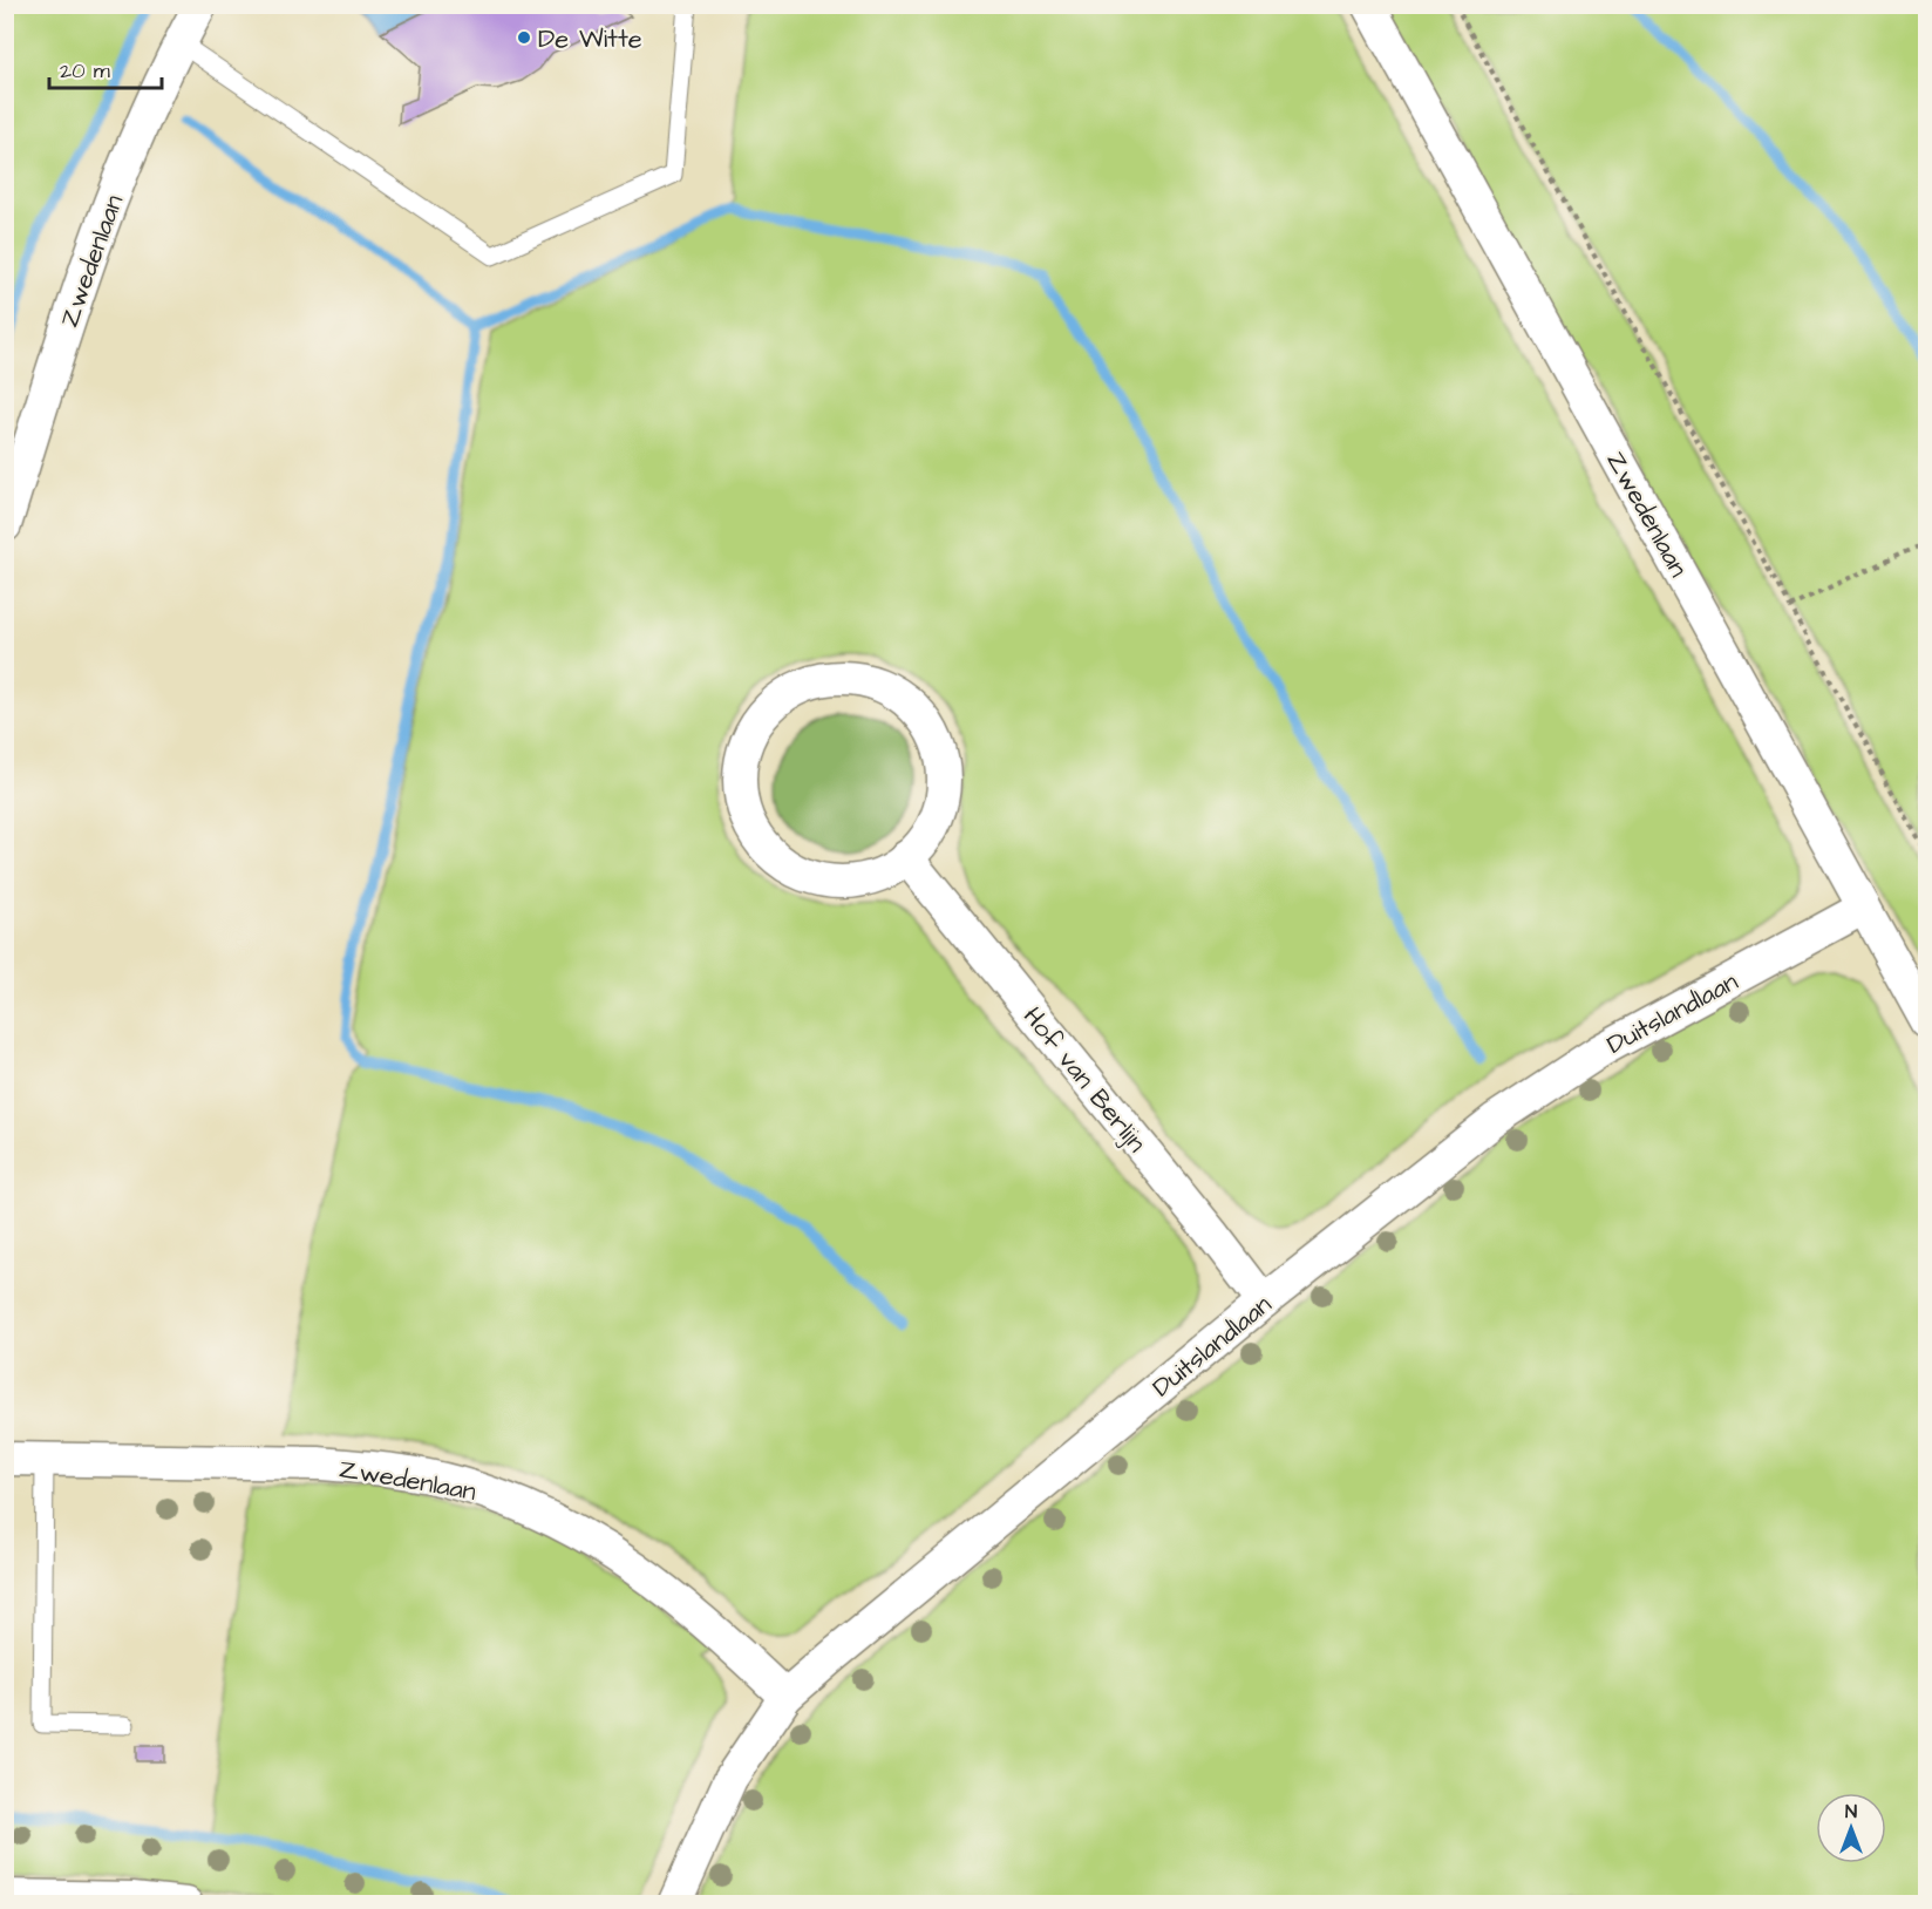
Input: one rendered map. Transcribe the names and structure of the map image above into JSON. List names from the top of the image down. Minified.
{"streets":{"street":["Zwedenlaan","Duitslandlaan","Hof van Berlijn"]},"crossings":[["Zwedenlaan","Duitslandlaan"],["Duitslandlaan","Hof van Berlijn"]],"places":["De Witte"],"scale_bar":"20 m","north":"top"}
